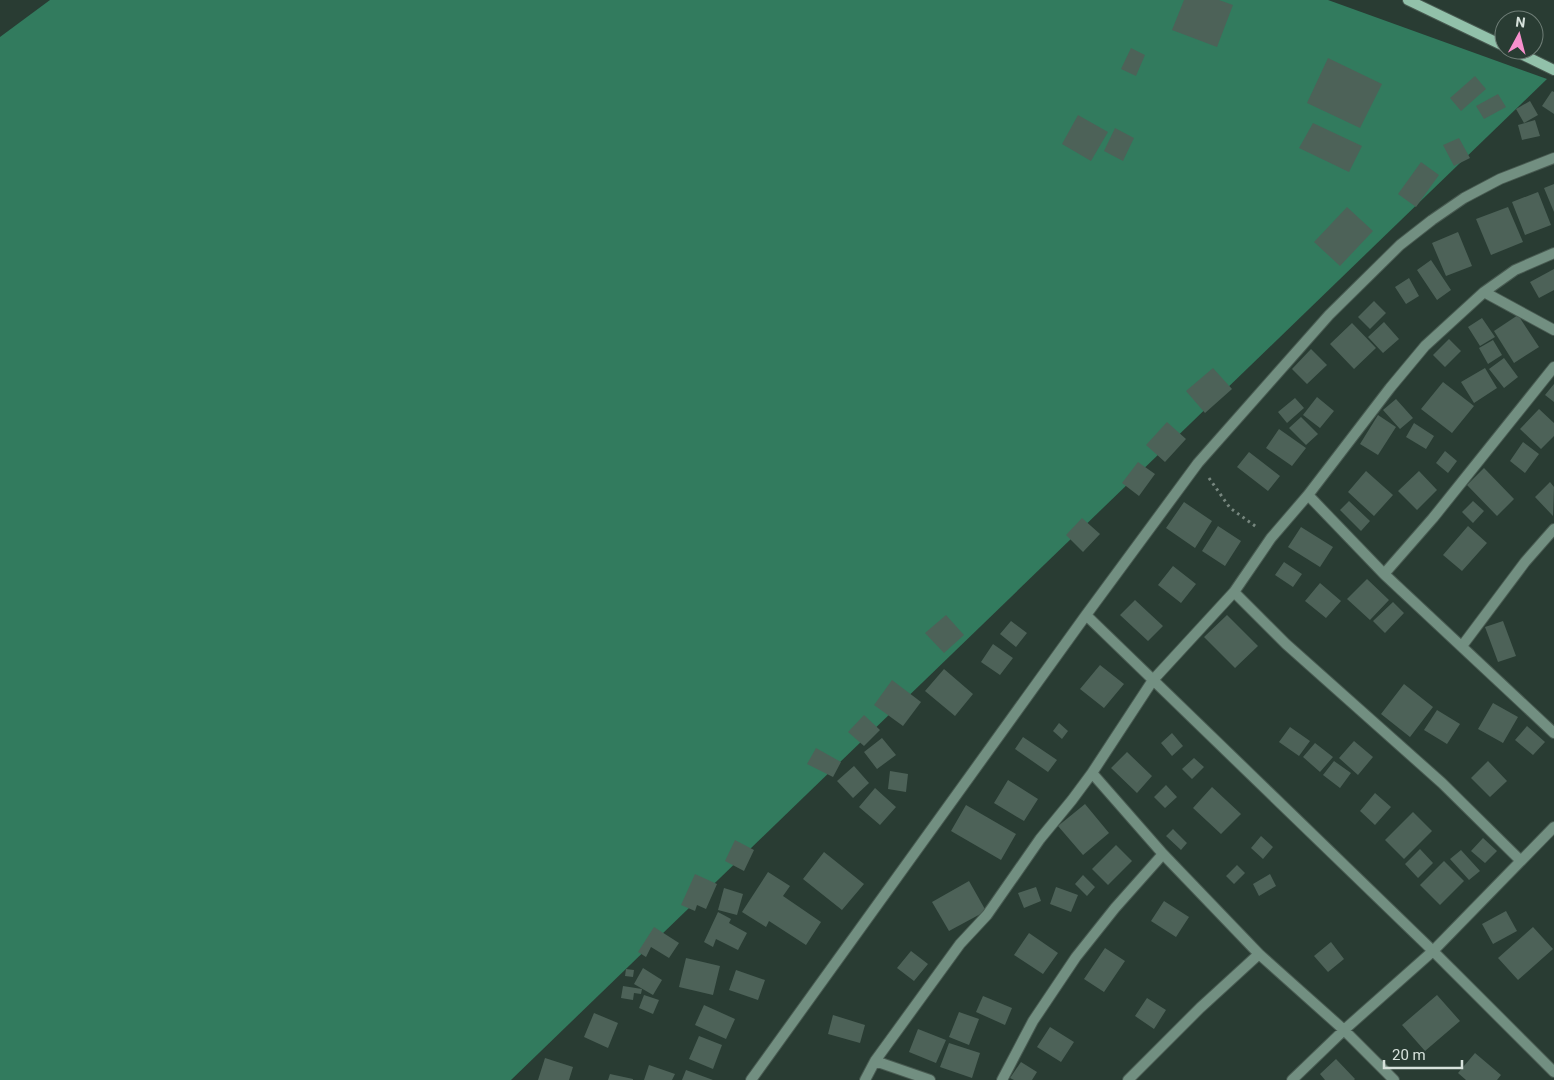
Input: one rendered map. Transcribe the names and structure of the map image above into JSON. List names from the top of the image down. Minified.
{"scale_bar":"20 m","north":"top"}
